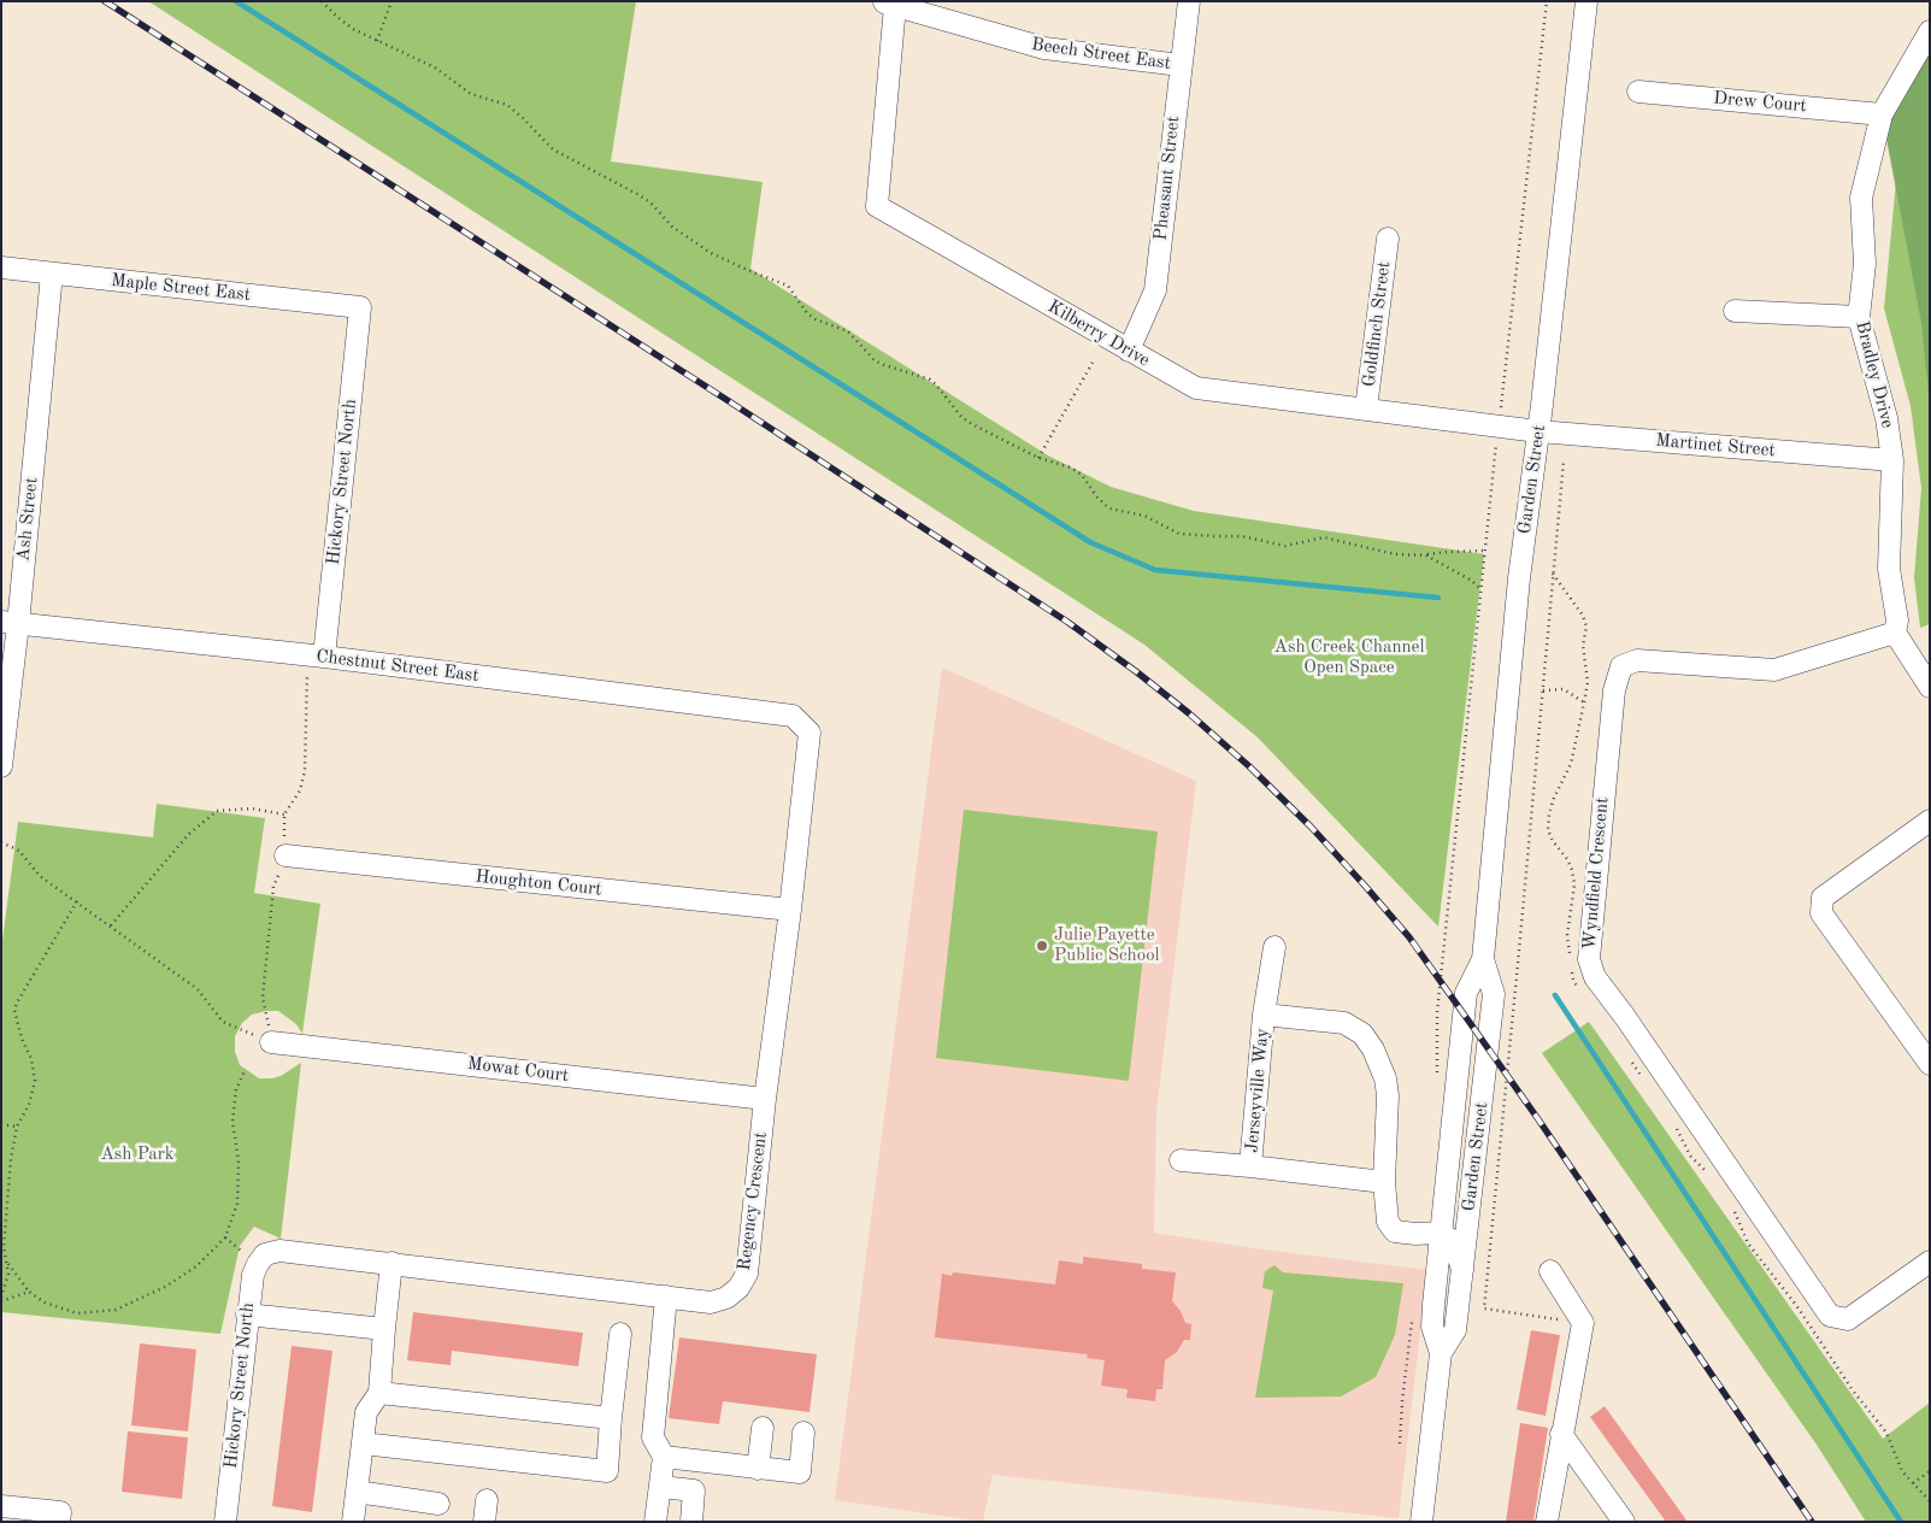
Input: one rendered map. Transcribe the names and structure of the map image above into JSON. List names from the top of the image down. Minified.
{"streets":{"street":["Beech Street East","Drew Court","Pheasant Street","Maple Street East","Goldfinch Street","Kilberry Drive","Bradley Drive","Martinet Street","Garden Street","Hickory Street North","Ash Street","Chestnut Street East","Wyndfield Crescent","Houghton Court","Mowat Court","Jerseyville Way","Regency Crescent"]},"crossings":[["Beech Street East","Pheasant Street"],["Beech Street East","Kilberry Drive"],["Drew Court","Bradley Drive"],["Pheasant Street","Kilberry Drive"],["Maple Street East","Hickory Street North"],["Maple Street East","Ash Street"],["Goldfinch Street","Kilberry Drive"],["Kilberry Drive","Martinet Street"],["Kilberry Drive","Garden Street"],["Bradley Drive","Martinet Street"],["Bradley Drive","Wyndfield Crescent"],["Martinet Street","Garden Street"],["Garden Street","Jerseyville Way"],["Hickory Street North","Chestnut Street East"],["Hickory Street North","Regency Crescent"],["Ash Street","Chestnut Street East"],["Chestnut Street East","Regency Crescent"],["Houghton Court","Regency Crescent"],["Mowat Court","Regency Crescent"]],"parks":["Ash Creek Channel Open Space","Ash Park"],"places":["Julie Payette Public School"]}
